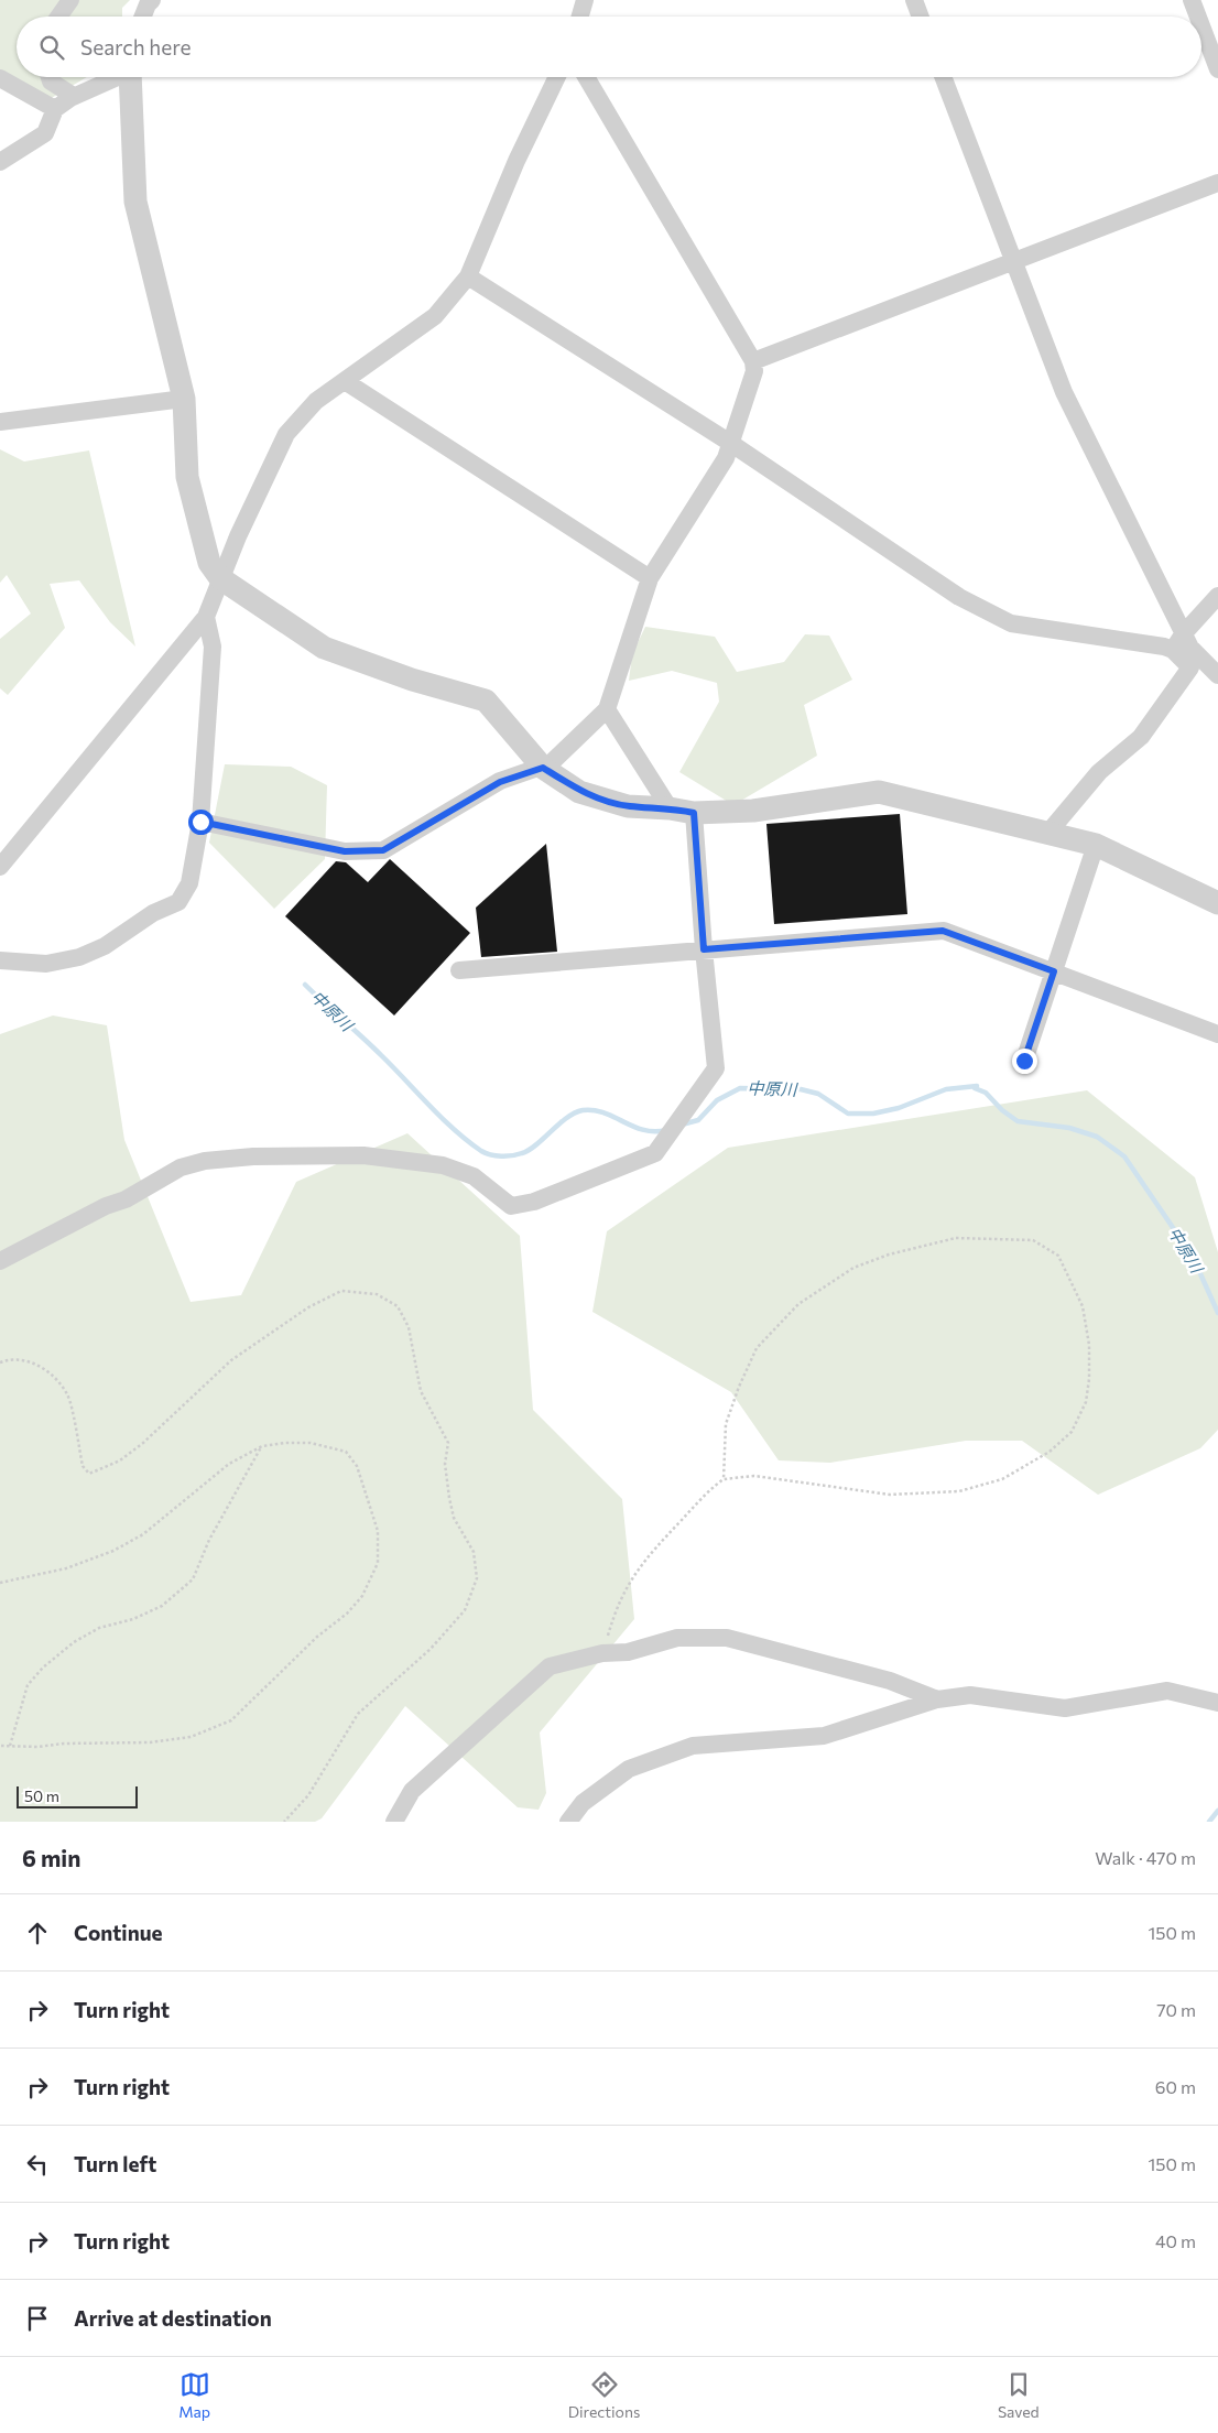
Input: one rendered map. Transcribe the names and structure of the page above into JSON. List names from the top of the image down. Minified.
{"water":["中原川"],"scale_bar":"50 m","page":{"search":"Search here","scale":"50 m","heading":["6 min","Walk · 470 m"],"list":[["Continue","150 m"],["Turn right","70 m"],["Turn right","60 m"],["Turn left","150 m"],["Turn right","40 m"],"Arrive at destination"],"nav":["Map","Directions","Saved"]}}
